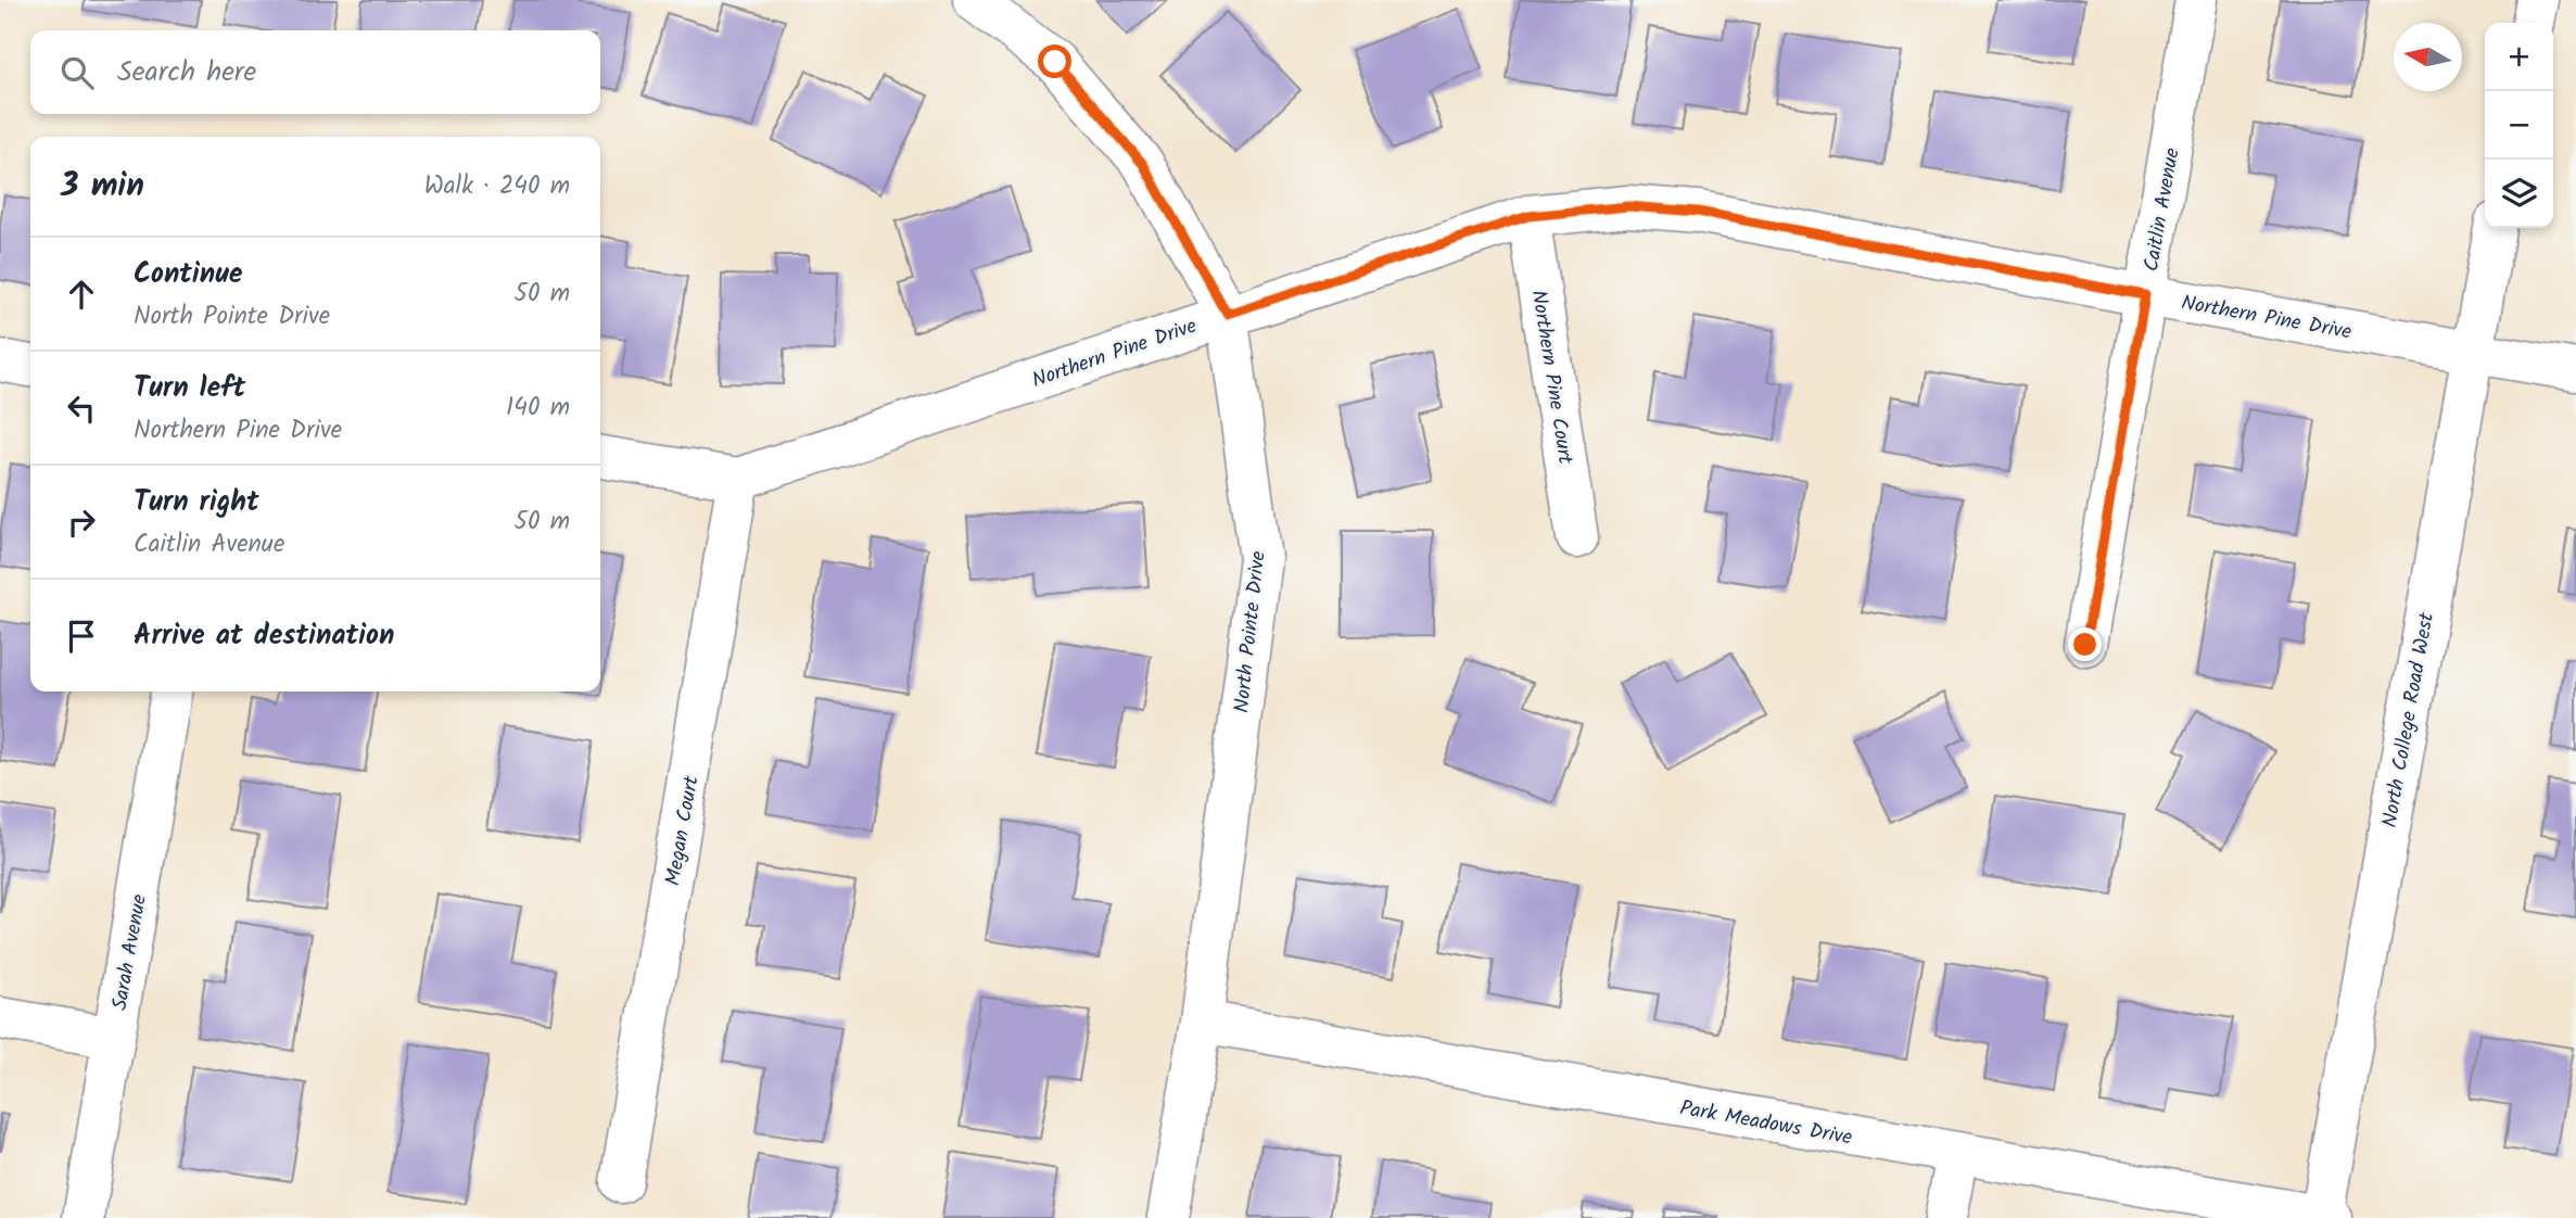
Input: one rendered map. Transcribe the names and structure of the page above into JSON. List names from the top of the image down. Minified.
{"streets":{"street":["Caitlin Avenue","Northern Pine Drive","Northern Pine Court","North Pointe Drive","North College Road West","Megan Court","Sarah Avenue","Park Meadows Drive"]},"crossings":[["Caitlin Avenue","Northern Pine Drive"],["Northern Pine Drive","Northern Pine Court"],["Northern Pine Drive","North Pointe Drive"],["Northern Pine Drive","North College Road West"],["Northern Pine Drive","Megan Court"],["North Pointe Drive","Park Meadows Drive"],["North College Road West","Park Meadows Drive"]],"north":"left","page":{"map_buttons":["+","−"],"search":"Search here","heading":["3 min","Walk · 240 m"],"list":[["Continue","North Pointe Drive","50 m"],["Turn left","Northern Pine Drive","140 m"],["Turn right","Caitlin Avenue","50 m"],"Arrive at destination"]}}
